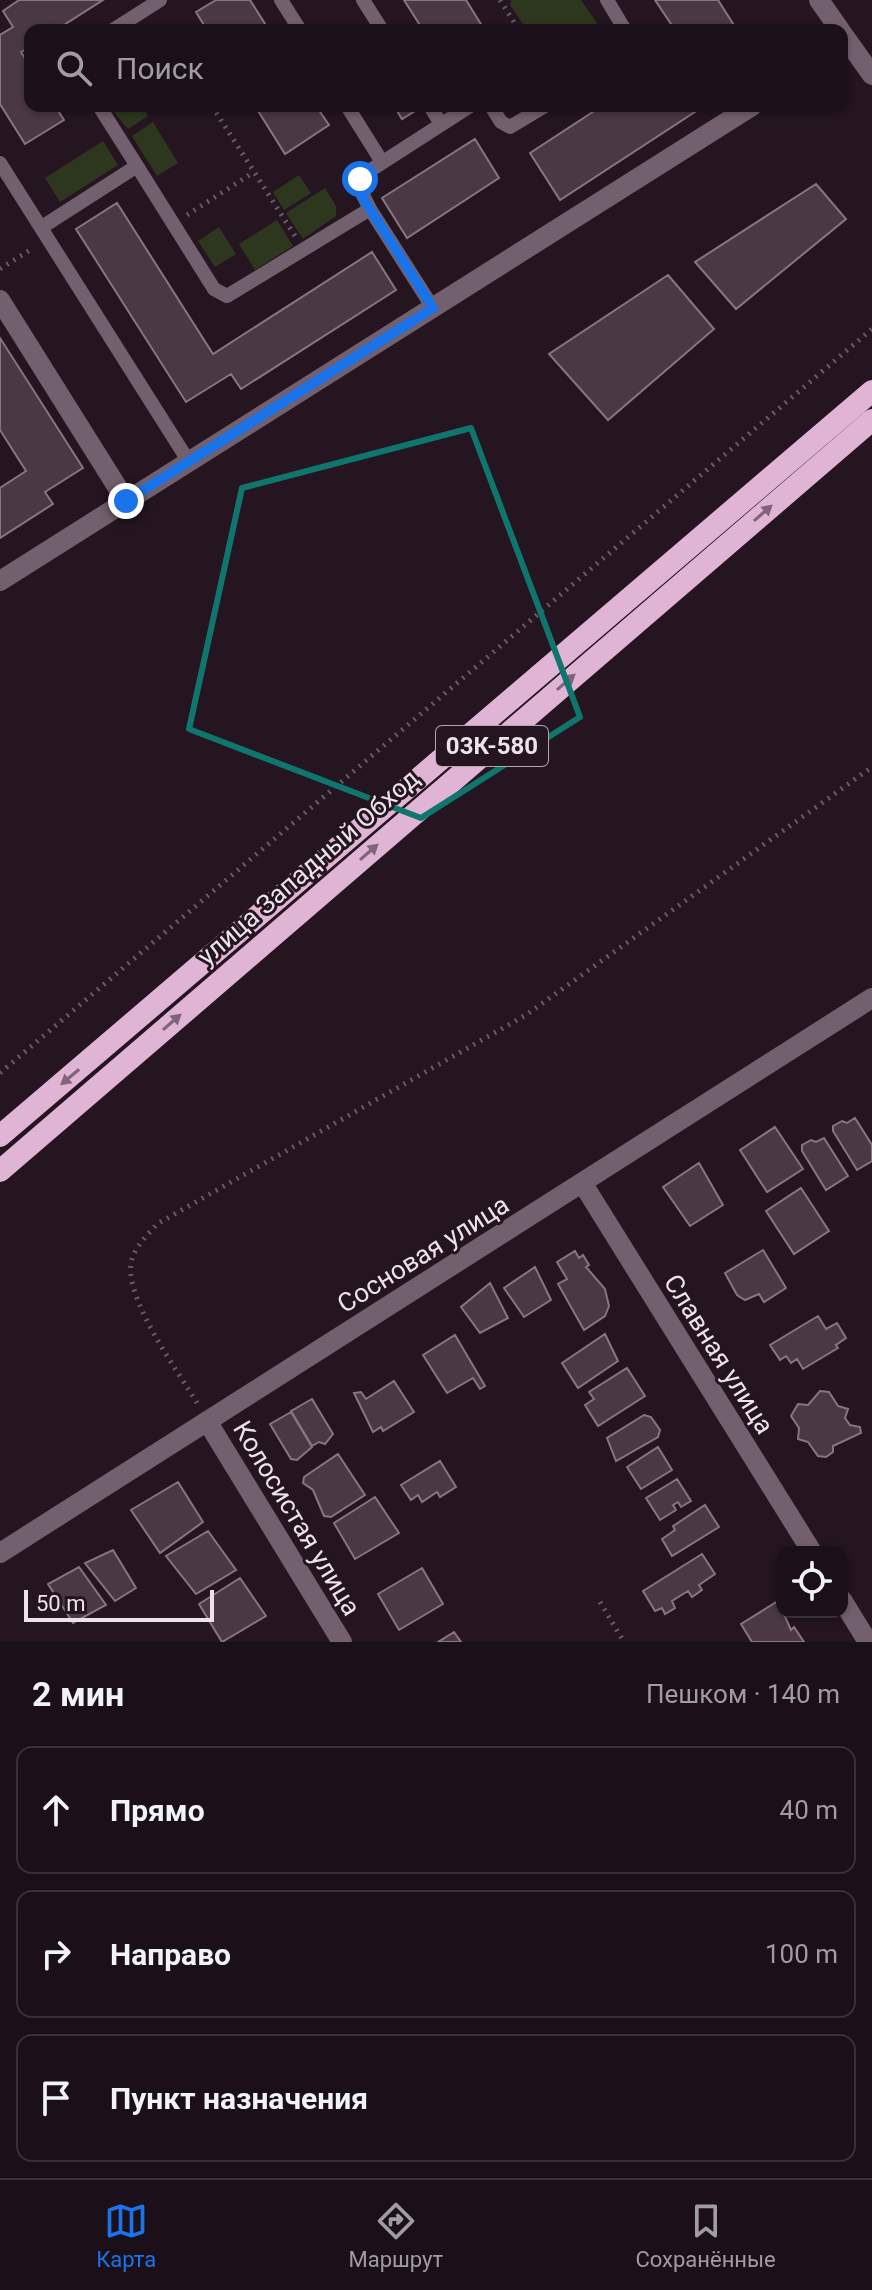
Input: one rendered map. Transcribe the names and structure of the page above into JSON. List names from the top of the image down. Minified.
{"streets":{"highway":["03К-580","улица Западный Обход"],"street":["Сосновая улица","Славная улица","Колосистая улица"]},"crossings":[["Сосновая улица","Славная улица"],["Сосновая улица","Колосистая улица"]],"scale_bar":"50 m","page":{"search":"Поиск","scale":"50 m","heading":["2 мин","Пешком · 140 m"],"list":[["Прямо","40 m"],["Направо","100 m"],"Пункт назначения"],"nav":["Карта","Маршрут","Сохранённые"]}}
